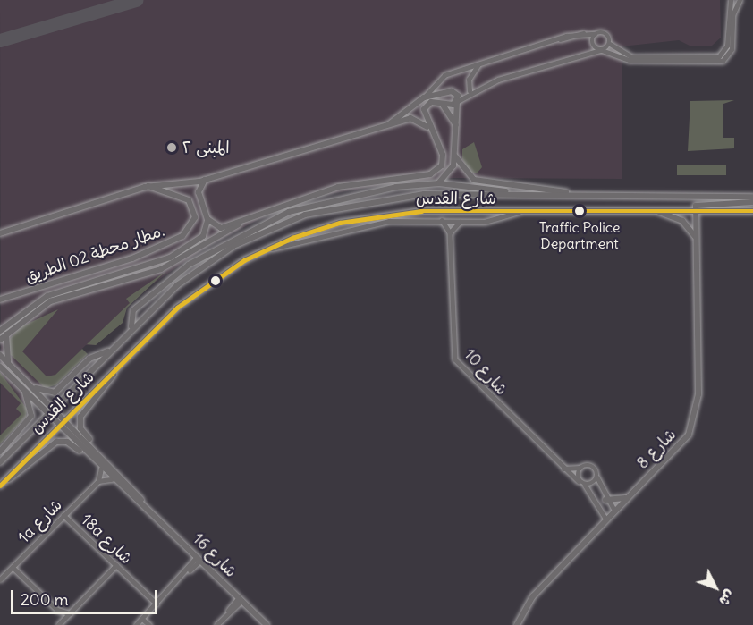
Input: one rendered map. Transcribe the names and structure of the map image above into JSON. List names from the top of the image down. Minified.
{"streets":{"street":["شارع القدس","مطار محطة 02 الطريق.","شارع 10","شارع 8","1a شارع","18a شارع","شارع 16"]},"crossings":[["شارع القدس","شارع 8"],["شارع القدس","شارع 16"],["1a شارع","18a شارع"]],"places":["المبنى ٢","Traffic Police Department"],"scale_bar":"200 m","north":"bottom right"}
